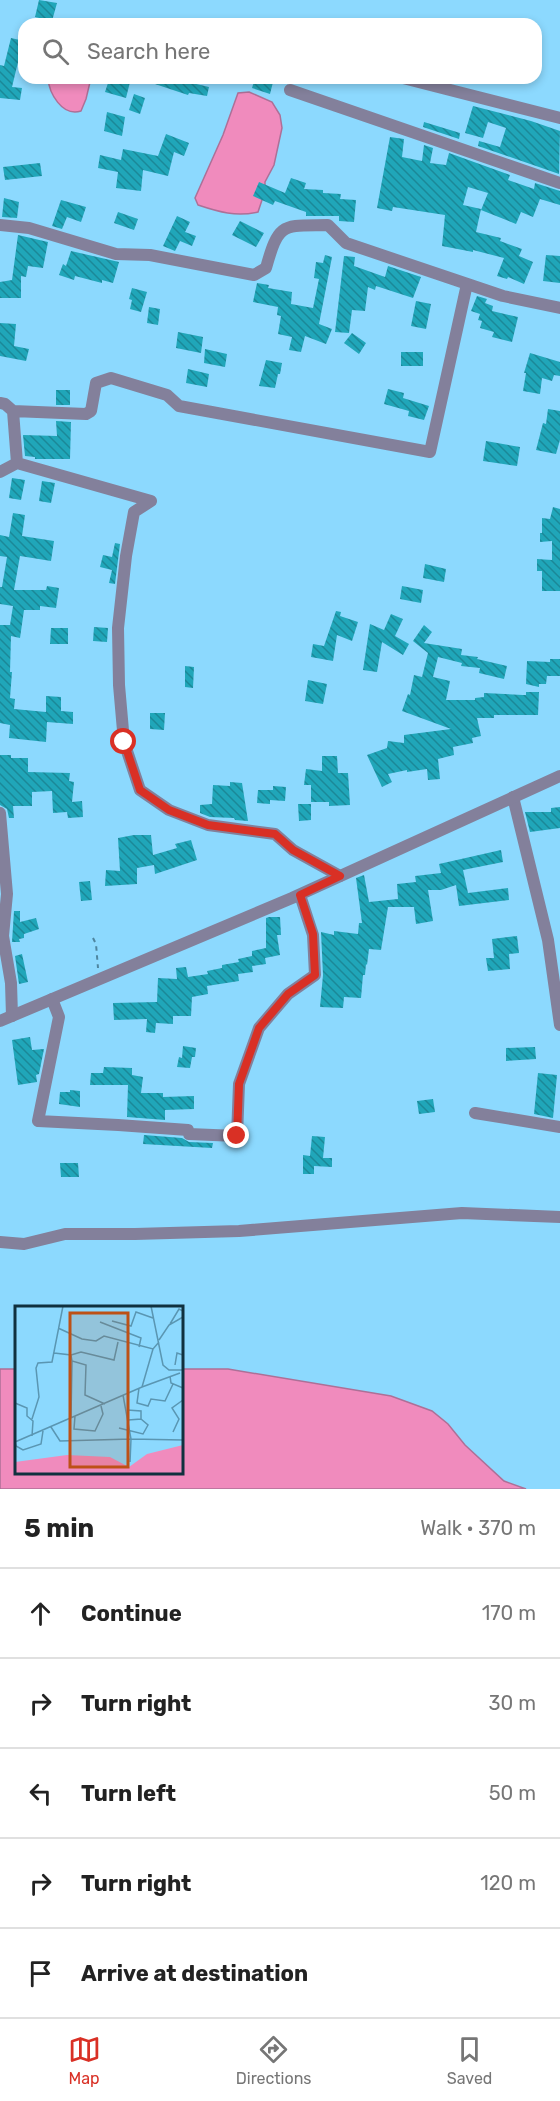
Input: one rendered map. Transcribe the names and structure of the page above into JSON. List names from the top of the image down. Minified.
{"page":{"search":"Search here","heading":["5 min","Walk · 370 m"],"list":[["Continue","170 m"],["Turn right","30 m"],["Turn left","50 m"],["Turn right","120 m"],"Arrive at destination"],"nav":["Map","Directions","Saved"]}}
